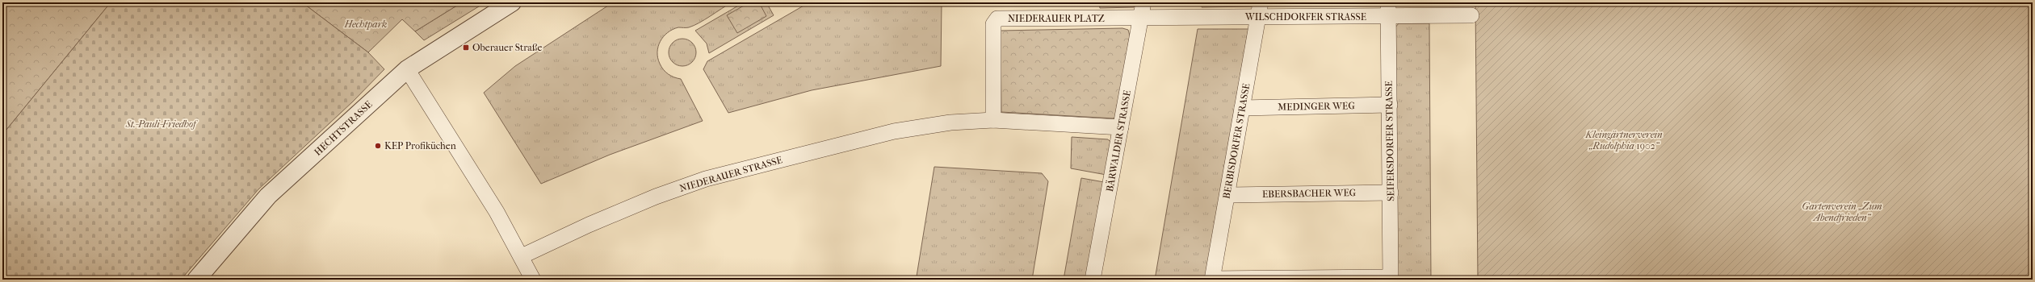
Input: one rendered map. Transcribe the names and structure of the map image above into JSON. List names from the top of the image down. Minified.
{"streets":{"street":["WILSCHDORFER STRASSE","NIEDERAUER PLATZ","MEDINGER WEG","HECHTSTRASSE","BÄRWALDER STRASSE","BERBISDORFER STRASSE","SEIFERSDORFER STRASSE","NIEDERAUER STRASSE","EBERSBACHER WEG"]},"crossings":[["WILSCHDORFER STRASSE","NIEDERAUER PLATZ"],["WILSCHDORFER STRASSE","BÄRWALDER STRASSE"],["WILSCHDORFER STRASSE","BERBISDORFER STRASSE"],["WILSCHDORFER STRASSE","SEIFERSDORFER STRASSE"],["NIEDERAUER PLATZ","BÄRWALDER STRASSE"],["NIEDERAUER PLATZ","NIEDERAUER STRASSE"],["MEDINGER WEG","BERBISDORFER STRASSE"],["MEDINGER WEG","SEIFERSDORFER STRASSE"],["BERBISDORFER STRASSE","EBERSBACHER WEG"],["SEIFERSDORFER STRASSE","EBERSBACHER WEG"]],"parks":["Hechtpark","St.-Pauli-Friedhof","Kleingärtnerverein „Rudolphia 1902“","Gartenverein „Zum Abendfrieden“"],"places":{"transit":["Oberauer Straße"],"other":["KEP Profiküchen"]}}
